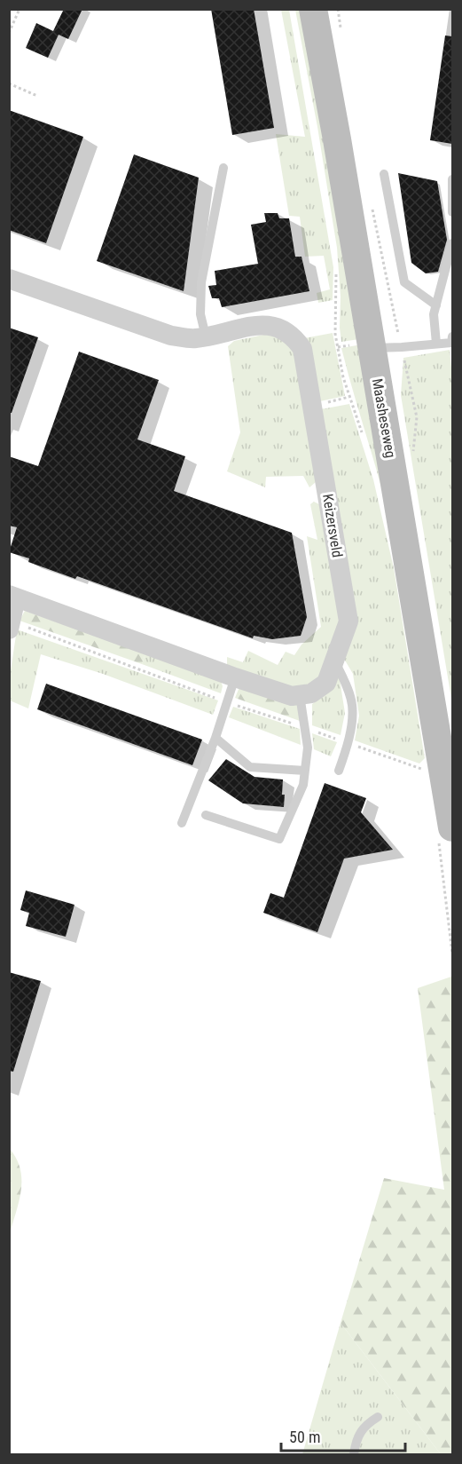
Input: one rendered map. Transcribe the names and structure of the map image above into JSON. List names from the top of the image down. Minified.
{"streets":{"main road":["Maasheseweg"],"street":["Keizersveld"]},"scale_bar":"50 m"}
